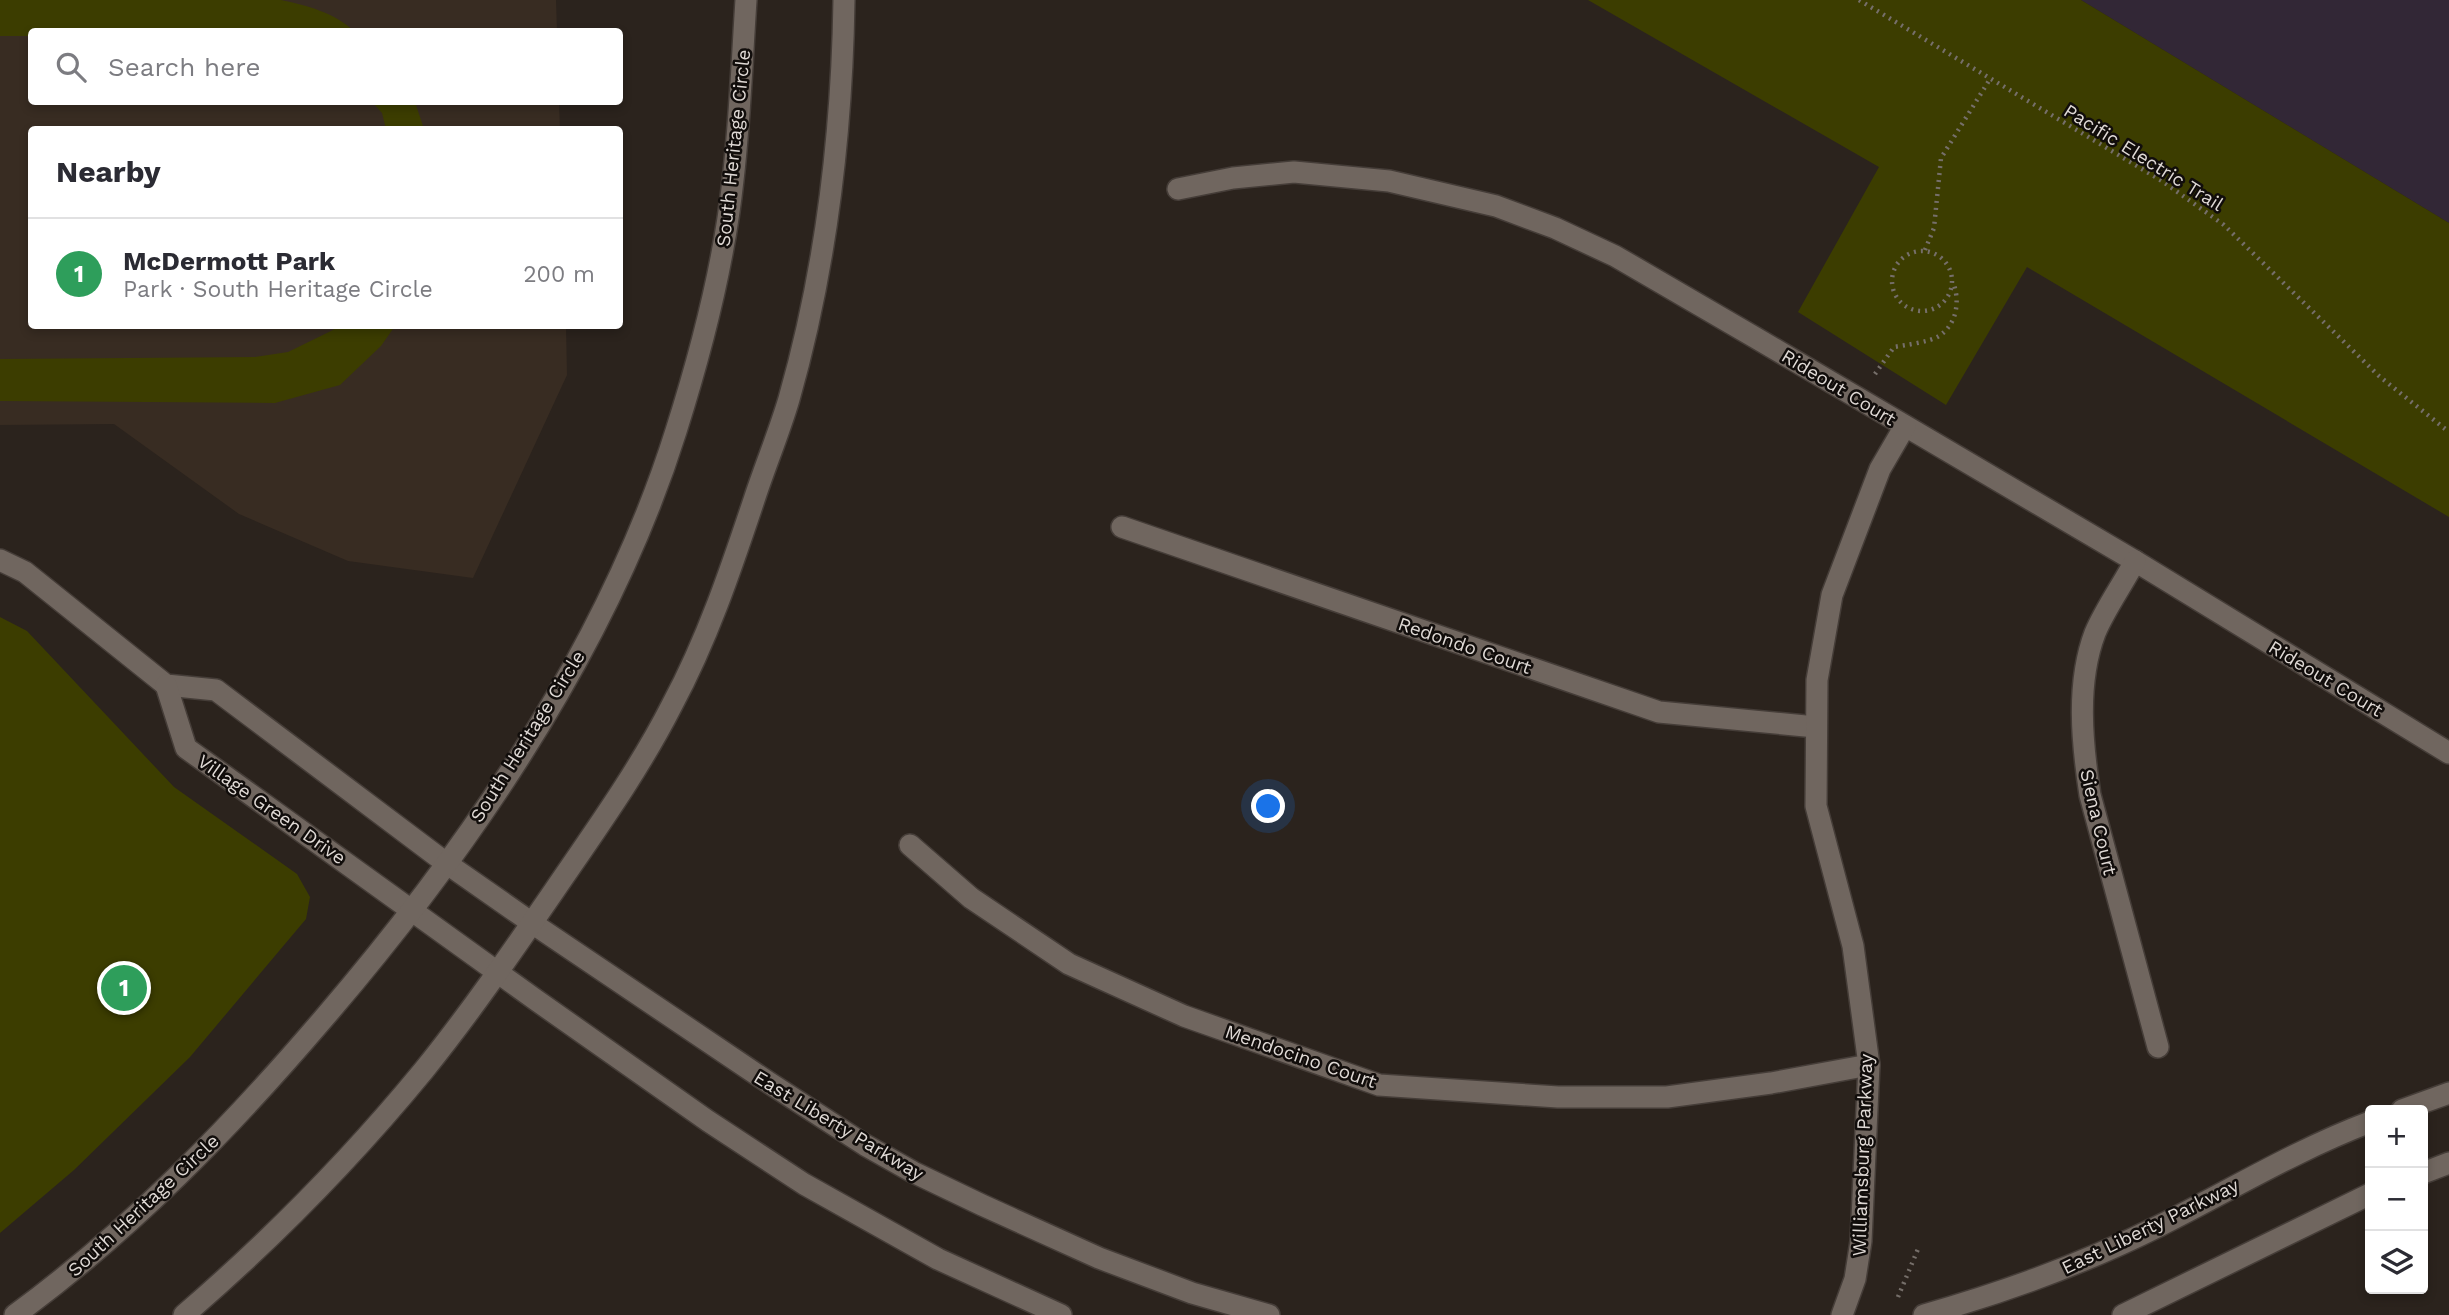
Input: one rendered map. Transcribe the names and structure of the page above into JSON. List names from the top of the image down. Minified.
{"streets":{"street":["South Heritage Circle","Rideout Court","Redondo Court","Village Green Drive","Siena Court","Mendocino Court","East Liberty Parkway","Williamsburg Parkway"],"path":["Pacific Electric Trail"]},"crossings":[["South Heritage Circle","Village Green Drive"],["South Heritage Circle","East Liberty Parkway"],["Rideout Court","Siena Court"],["Rideout Court","Williamsburg Parkway"],["Redondo Court","Williamsburg Parkway"],["Mendocino Court","Williamsburg Parkway"]],"page":{"search":"Search here","heading":"Nearby","list":[{"mark":"1","name":"McDermott Park","note":"Park · South Heritage Circle","value":"200 m"}],"pins":"1","map_buttons":["+","−"]}}
